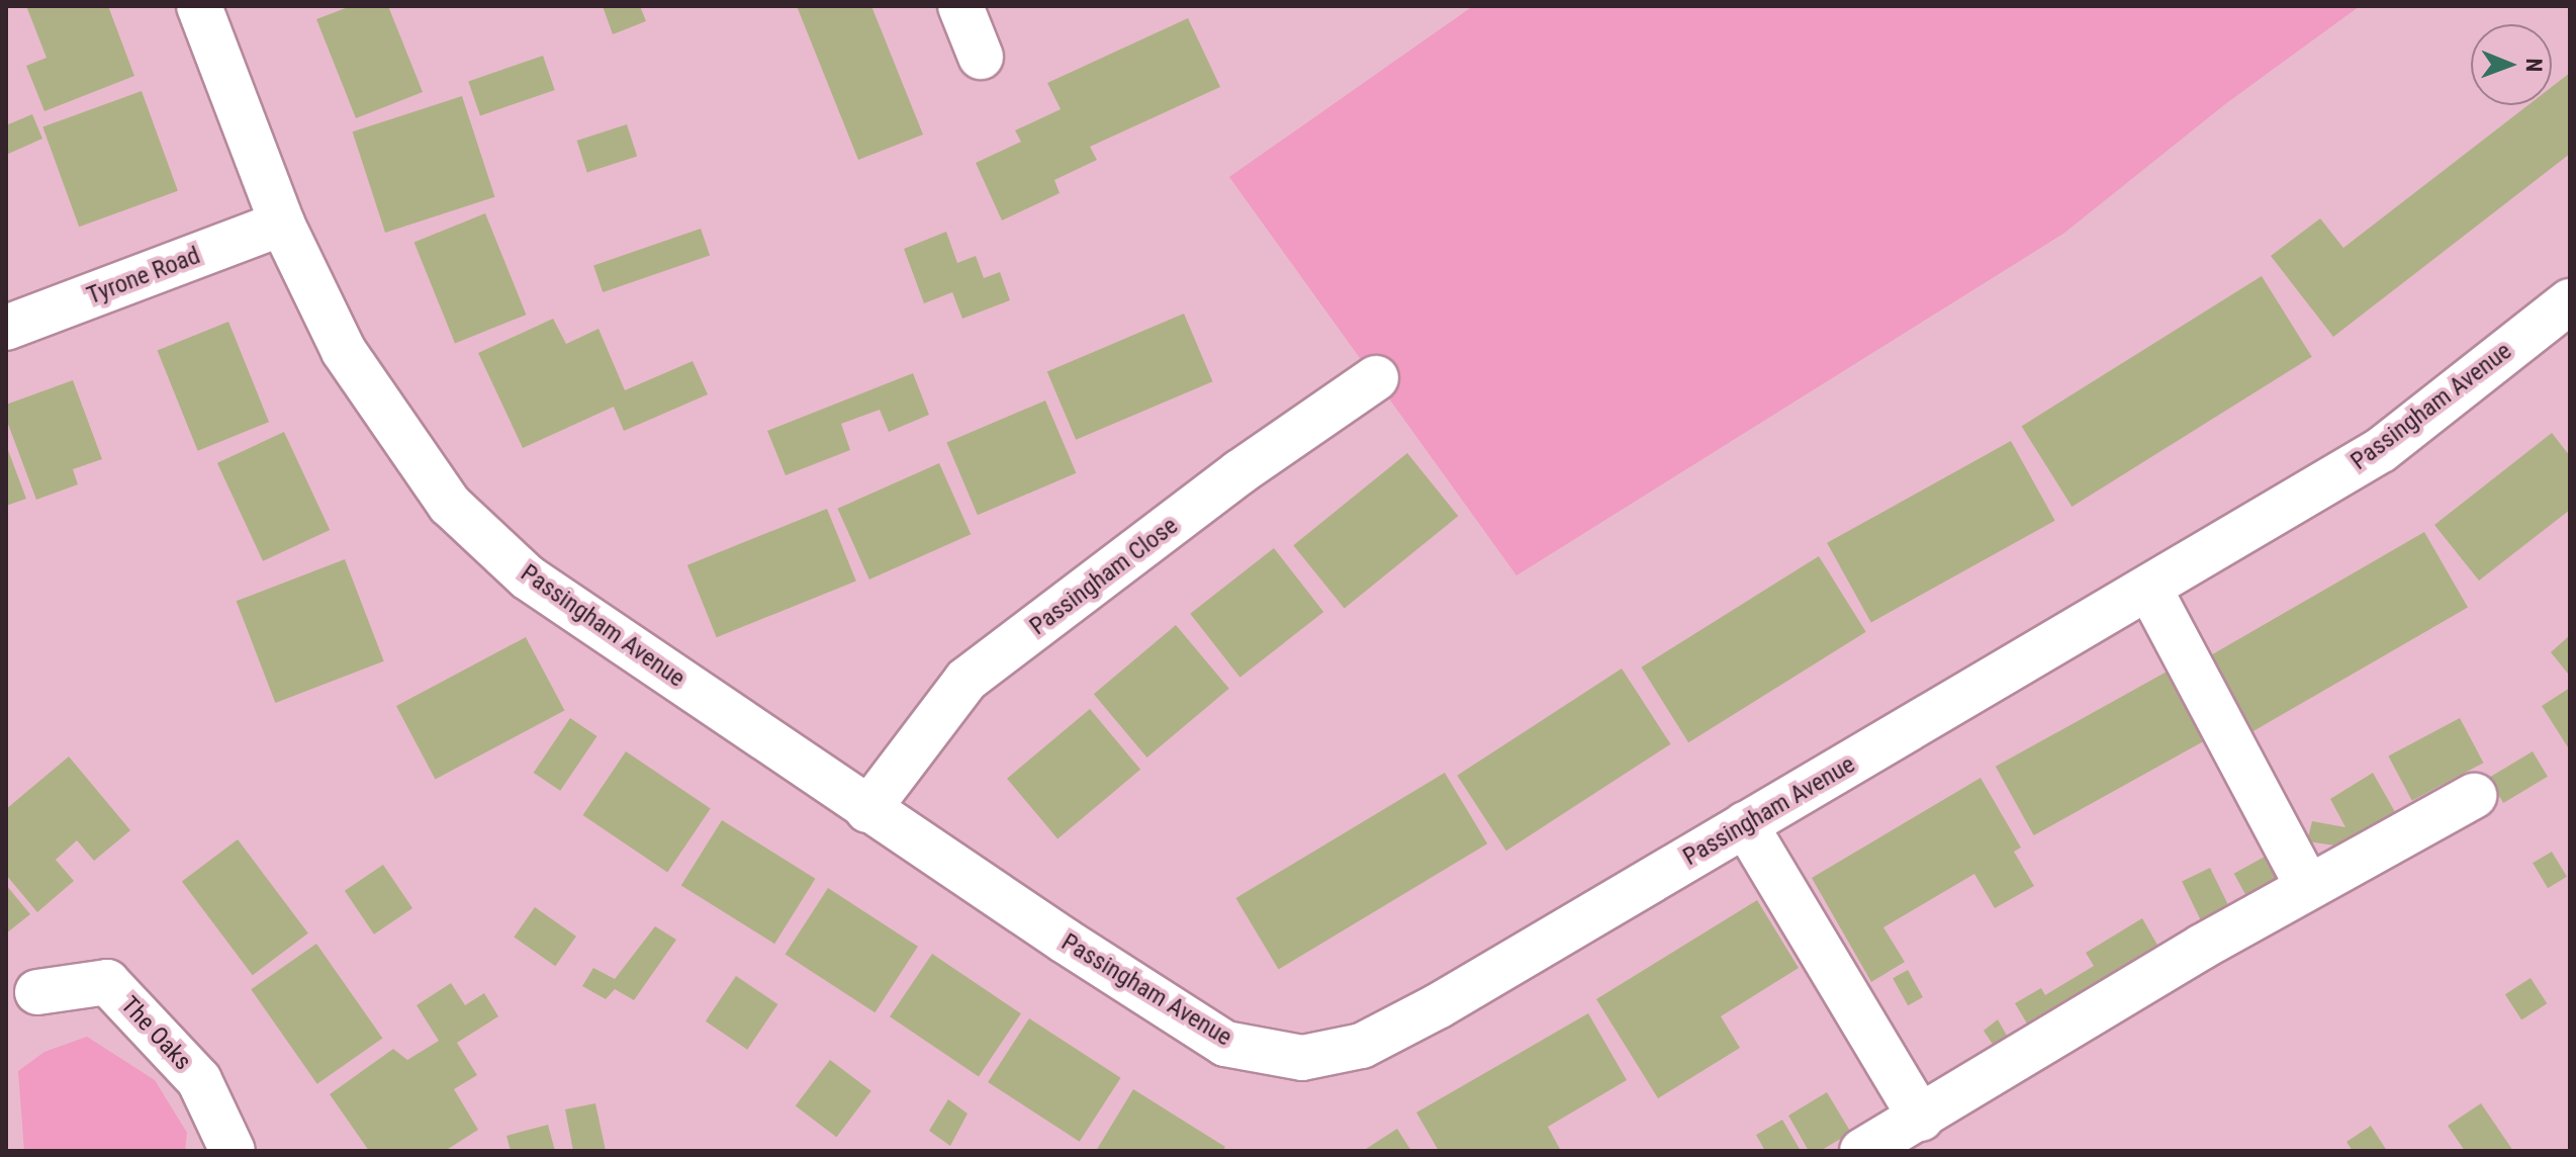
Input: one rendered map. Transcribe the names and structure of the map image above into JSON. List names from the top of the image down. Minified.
{"streets":{"street":["Tyrone Road","Passingham Avenue","Passingham Close","The Oaks"]},"crossings":[["Tyrone Road","Passingham Avenue"],["Passingham Avenue","Passingham Close"]],"north":"right"}
